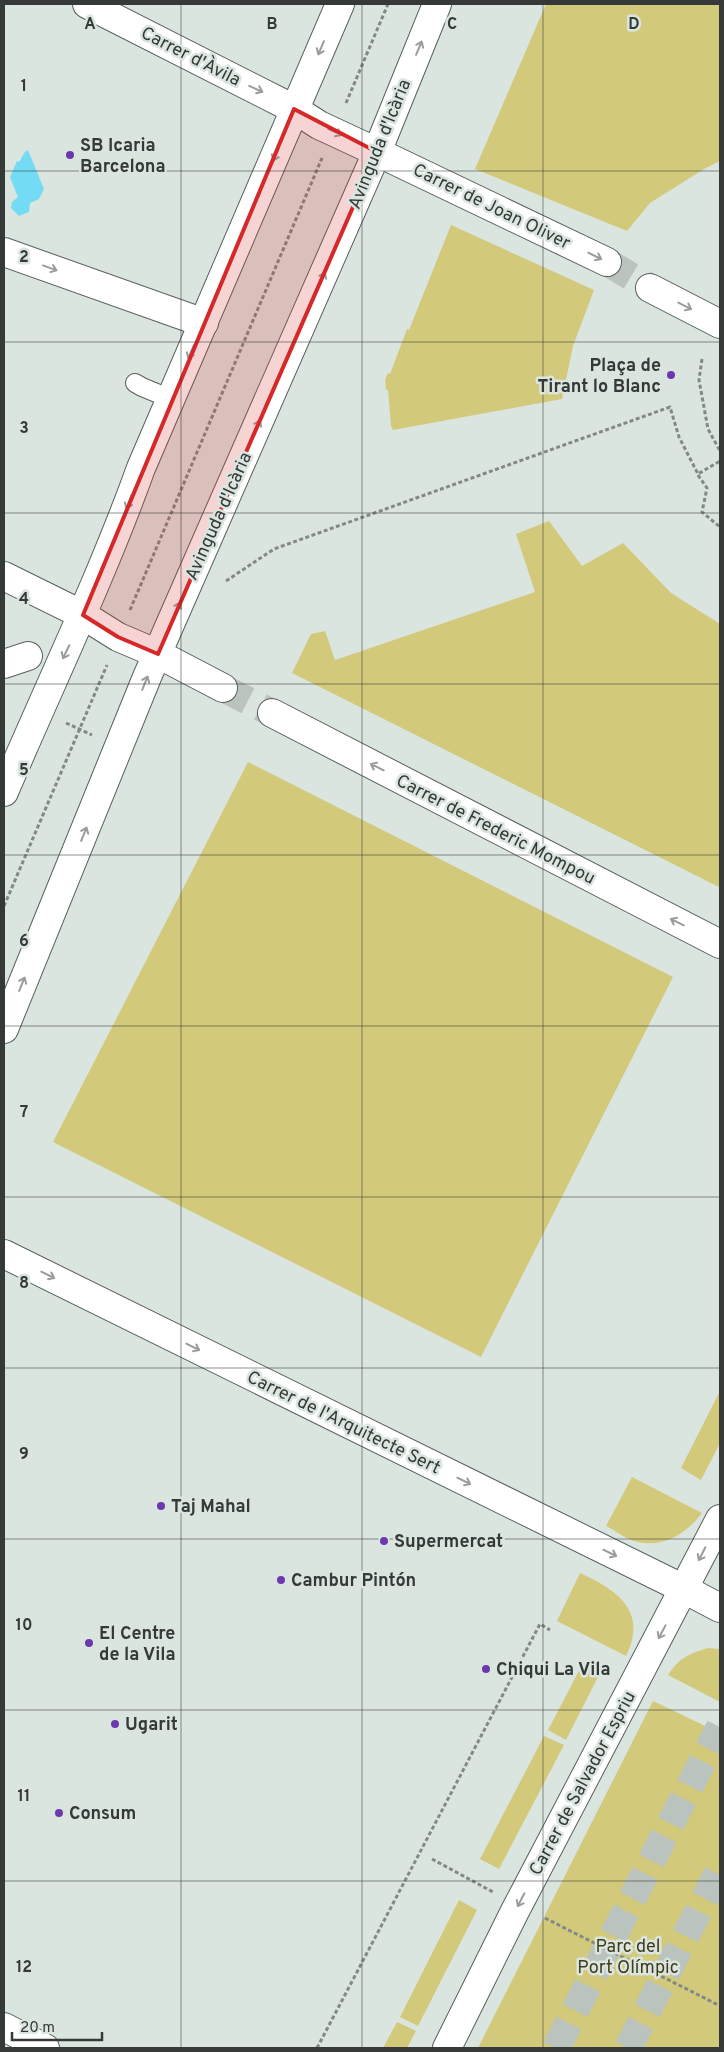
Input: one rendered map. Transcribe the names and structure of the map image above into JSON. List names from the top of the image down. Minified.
{"streets":{"street":["Carrer d'Àvila","Avinguda d'Icària","Carrer de Joan Oliver","Carrer de Frederic Mompou","Carrer de l'Arquitecte Sert","Carrer de Salvador Espriu"]},"crossings":[["Carrer d'Àvila","Avinguda d'Icària"],["Carrer d'Àvila","Carrer de Joan Oliver"],["Avinguda d'Icària","Carrer de Joan Oliver"],["Carrer de l'Arquitecte Sert","Carrer de Salvador Espriu"]],"one_way":["Carrer de Joan Oliver","Carrer de Frederic Mompou","Carrer de l'Arquitecte Sert","Carrer de Salvador Espriu"],"parks":["Parc del Port Olímpic"],"places":["SB Icaria Barcelona","Plaça de Tirant lo Blanc","Taj Mahal","Supermercat","Cambur Pintón","El Centre de la Vila","Chiqui La Vila","Ugarit","Consum"],"scale_bar":"20 m","grid":{"columns":["A","B","C","D"],"rows":["1","2","3","4","5","6","7","8","9","10","11","12"]}}
